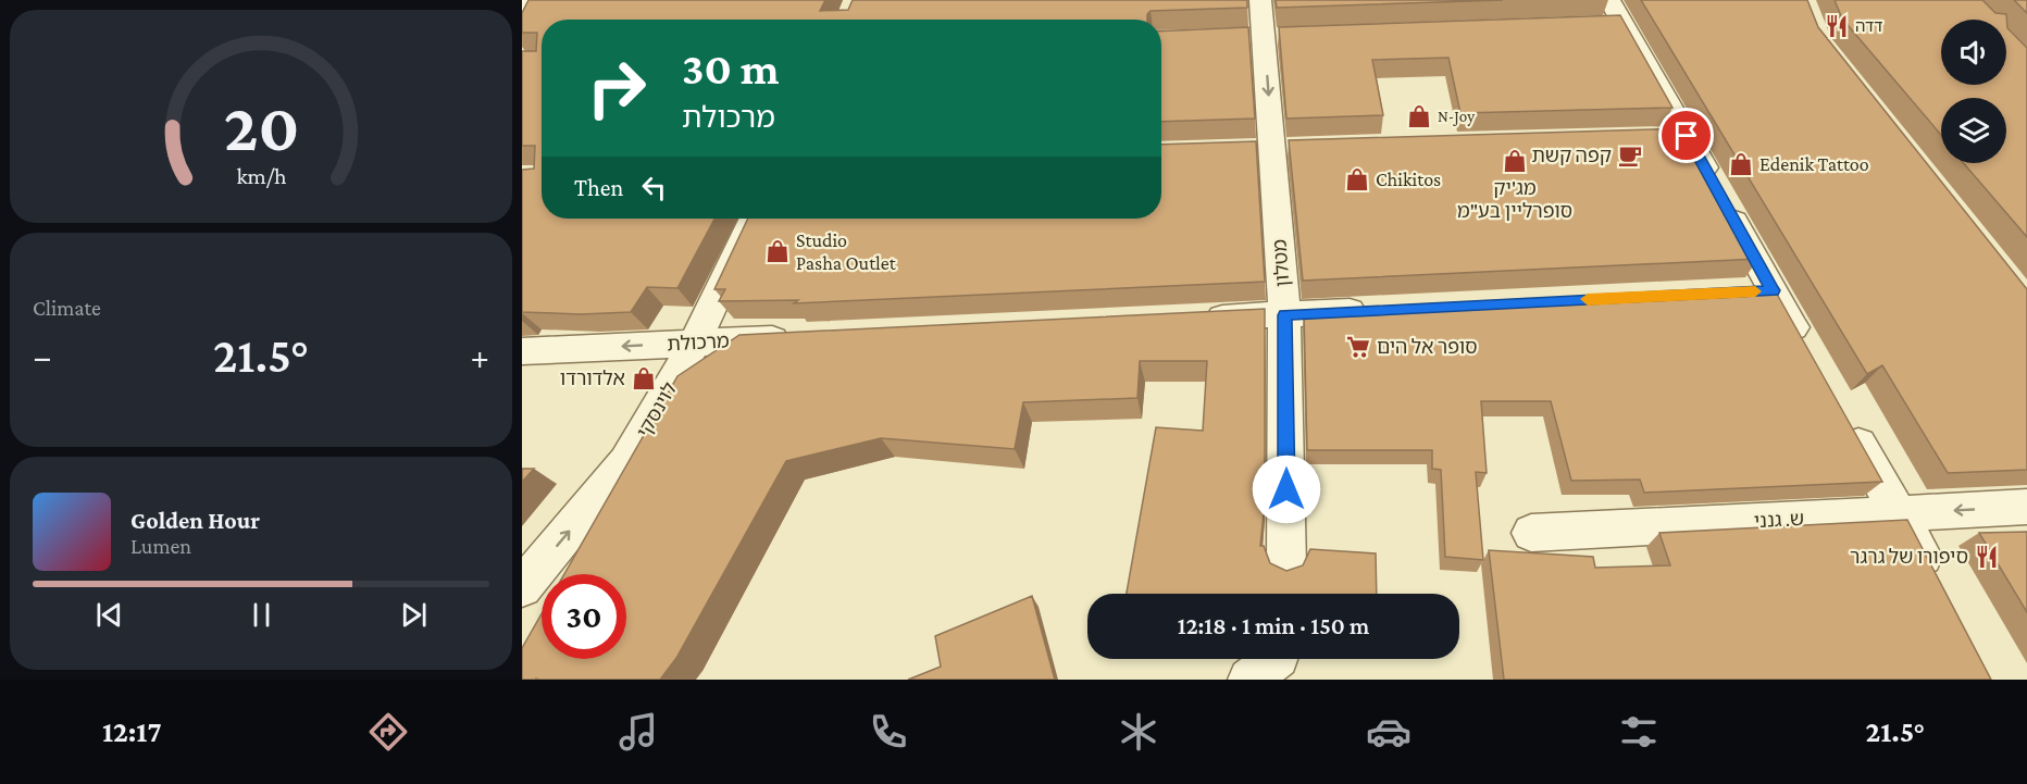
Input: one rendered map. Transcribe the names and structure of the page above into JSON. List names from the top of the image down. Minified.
{"streets":{"street":["מטלון","מרכולת","לוינסקי","ש. גנני"]},"crossings":[["מרכולת","לוינסקי"]],"one_way":["מטלון","מרכולת","לוינסקי"],"places":{"restaurant":["דדה","סיפורו של גרגר"],"shop":["N-Joy","מג'יק סופרליין בע\"מ","Edenik Tattoo","Chikitos","Studio Pasha Outlet","אלדורדו"],"cafe":["קפה קשת"],"supermarket":["סופר אל הים"]},"page":{"turn":["30 m","מרכולת"],"then":"Then","tile":"Climate","heat":["−","21.5°","+"],"song":["Golden Hour","Lumen"],"limit":"30","trip":"12:18 · 1 min · 150 m","tabs":["12:17","21.5°"],"gauge":["20","km/h"]}}
